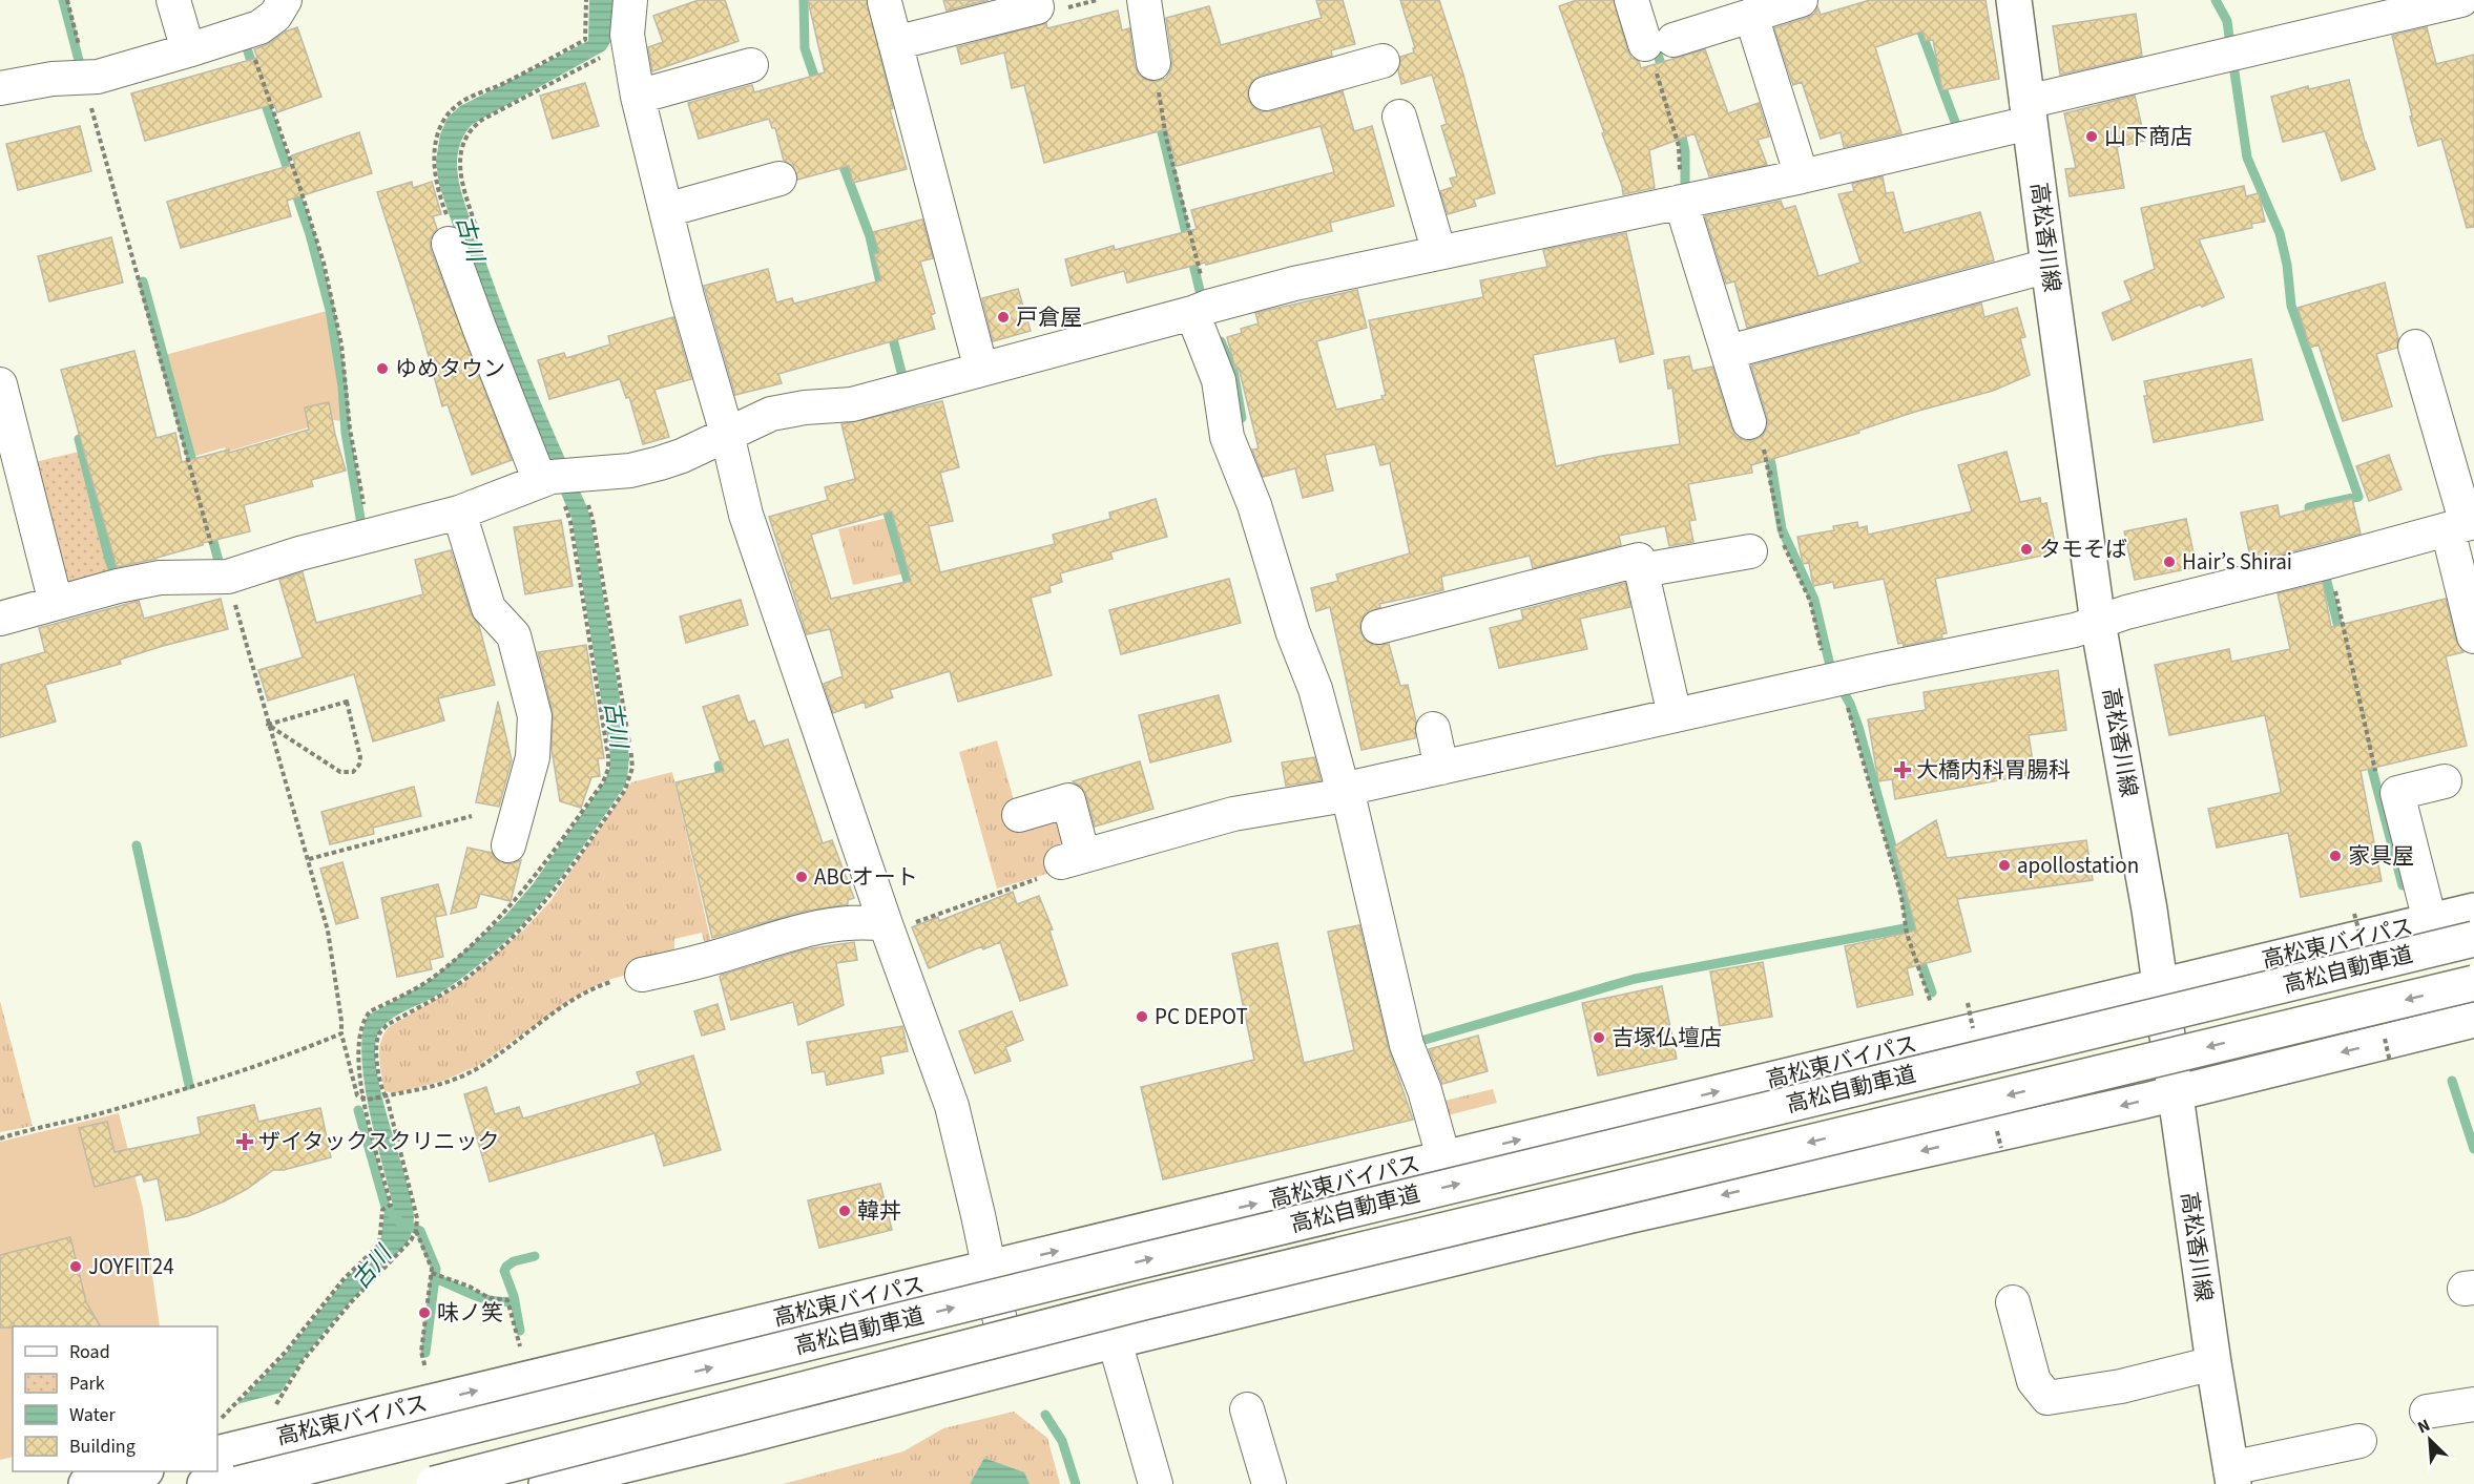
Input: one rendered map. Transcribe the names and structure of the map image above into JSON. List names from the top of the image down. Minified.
{"streets":{"main road":["高松香川線","高松東バイパス","高松自動車道"]},"crossings":[["高松香川線","高松東バイパス"]],"water":["古川"],"places":{"other":["山下商店","戸倉屋","ゆめタウン","タモそば","Hair’s Shirai","家具屋","apollostation","ABCオート","PC DEPOT","吉塚仏壇店","韓丼","JOYFIT24","味ノ笑"],"health":["大橋内科胃腸科","ザイタックスクリニック"]},"legend":["Road","Park","Water","Building"],"north":"top left"}
